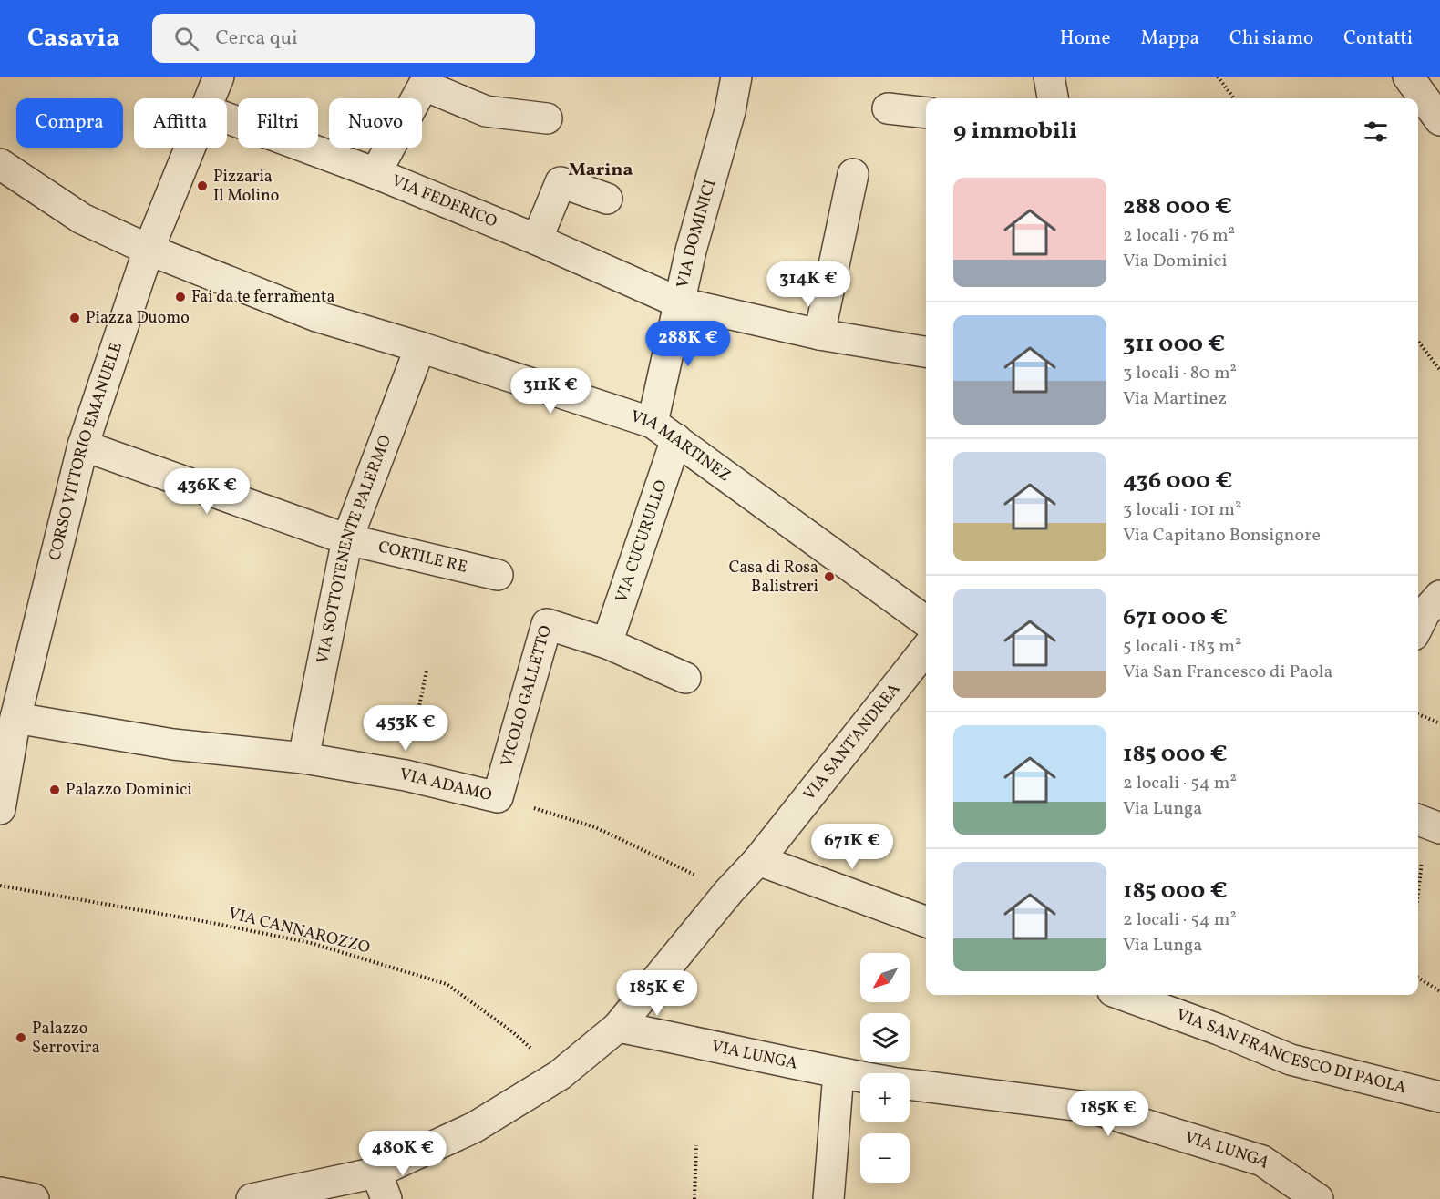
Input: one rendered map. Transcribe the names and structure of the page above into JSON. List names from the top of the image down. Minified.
{"streets":{"street":["VIA FEDERICO","VIA DOMINICI","VIA MARTINEZ","CORSO VITTORIO EMANUELE","VIA CUCURULLO","VIA SOTTOTENENTE PALERMO","CORTILE RE","VICOLO GALLETTO","VIA SANT'ANDREA","VIA ADAMO","VIA SAN FRANCESCO DI PAOLA","VIA LUNGA"],"path":["VIA CANNAROZZO"]},"crossings":[["VIA FEDERICO","VIA DOMINICI"],["VIA DOMINICI","VIA MARTINEZ"],["VIA MARTINEZ","CORSO VITTORIO EMANUELE"],["VIA MARTINEZ","VIA CUCURULLO"],["VIA MARTINEZ","VIA SOTTOTENENTE PALERMO"],["CORSO VITTORIO EMANUELE","CORTILE RE"],["CORSO VITTORIO EMANUELE","VIA ADAMO"],["VIA CUCURULLO","VICOLO GALLETTO"],["VIA SOTTOTENENTE PALERMO","CORTILE RE"],["VIA SOTTOTENENTE PALERMO","VIA ADAMO"],["VICOLO GALLETTO","VIA ADAMO"],["VIA SANT'ANDREA","VIA ADAMO"],["VIA SANT'ANDREA","VIA CANNAROZZO"],["VIA SANT'ANDREA","VIA LUNGA"]],"districts":["Marina"],"places":["Pizzaria Il Molino","Fai da te ferramenta","Piazza Duomo","Casa di Rosa Balistreri","Palazzo Dominici","Palazzo Serrovira"],"north":"bottom left","page":{"header":"Casavia","search":"Cerca qui","nav":["Home","Mappa","Chi siamo","Contatti"],"chip":["Compra","Affitta","Filtri","Nuovo"],"heading":"9 immobili","list":[{"name":"288 000 €","note":"2 locali · 76 m² · Via Dominici"},{"name":"311 000 €","note":"3 locali · 80 m² · Via Martinez"},{"name":"436 000 €","note":"3 locali · 101 m² · Via Capitano Bonsignore"},{"name":"671 000 €","note":"5 locali · 183 m² · Via San Francesco di Paola"},{"name":"185 000 €","note":"2 locali · 54 m² · Via Lunga"},{"name":"185 000 €","note":"2 locali · 54 m² · Via Lunga"}],"price":["314K €","288K €","311K €","436K €","453K €","671K €","185K €","185K €","480K €"],"map_buttons":["+","−"]}}
